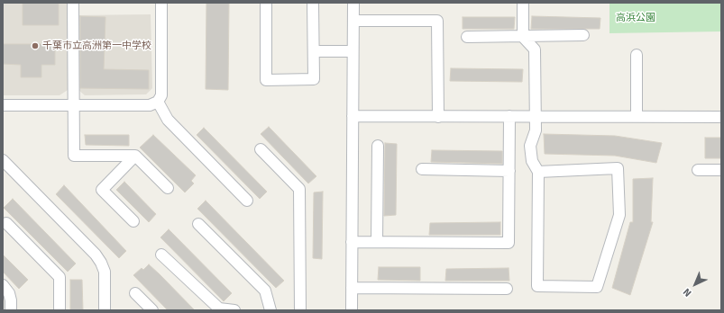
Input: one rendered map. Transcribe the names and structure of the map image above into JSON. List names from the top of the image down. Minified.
{"parks":["高浜公園"],"places":["千葉市立高洲第一中学校"],"north":"bottom left"}
